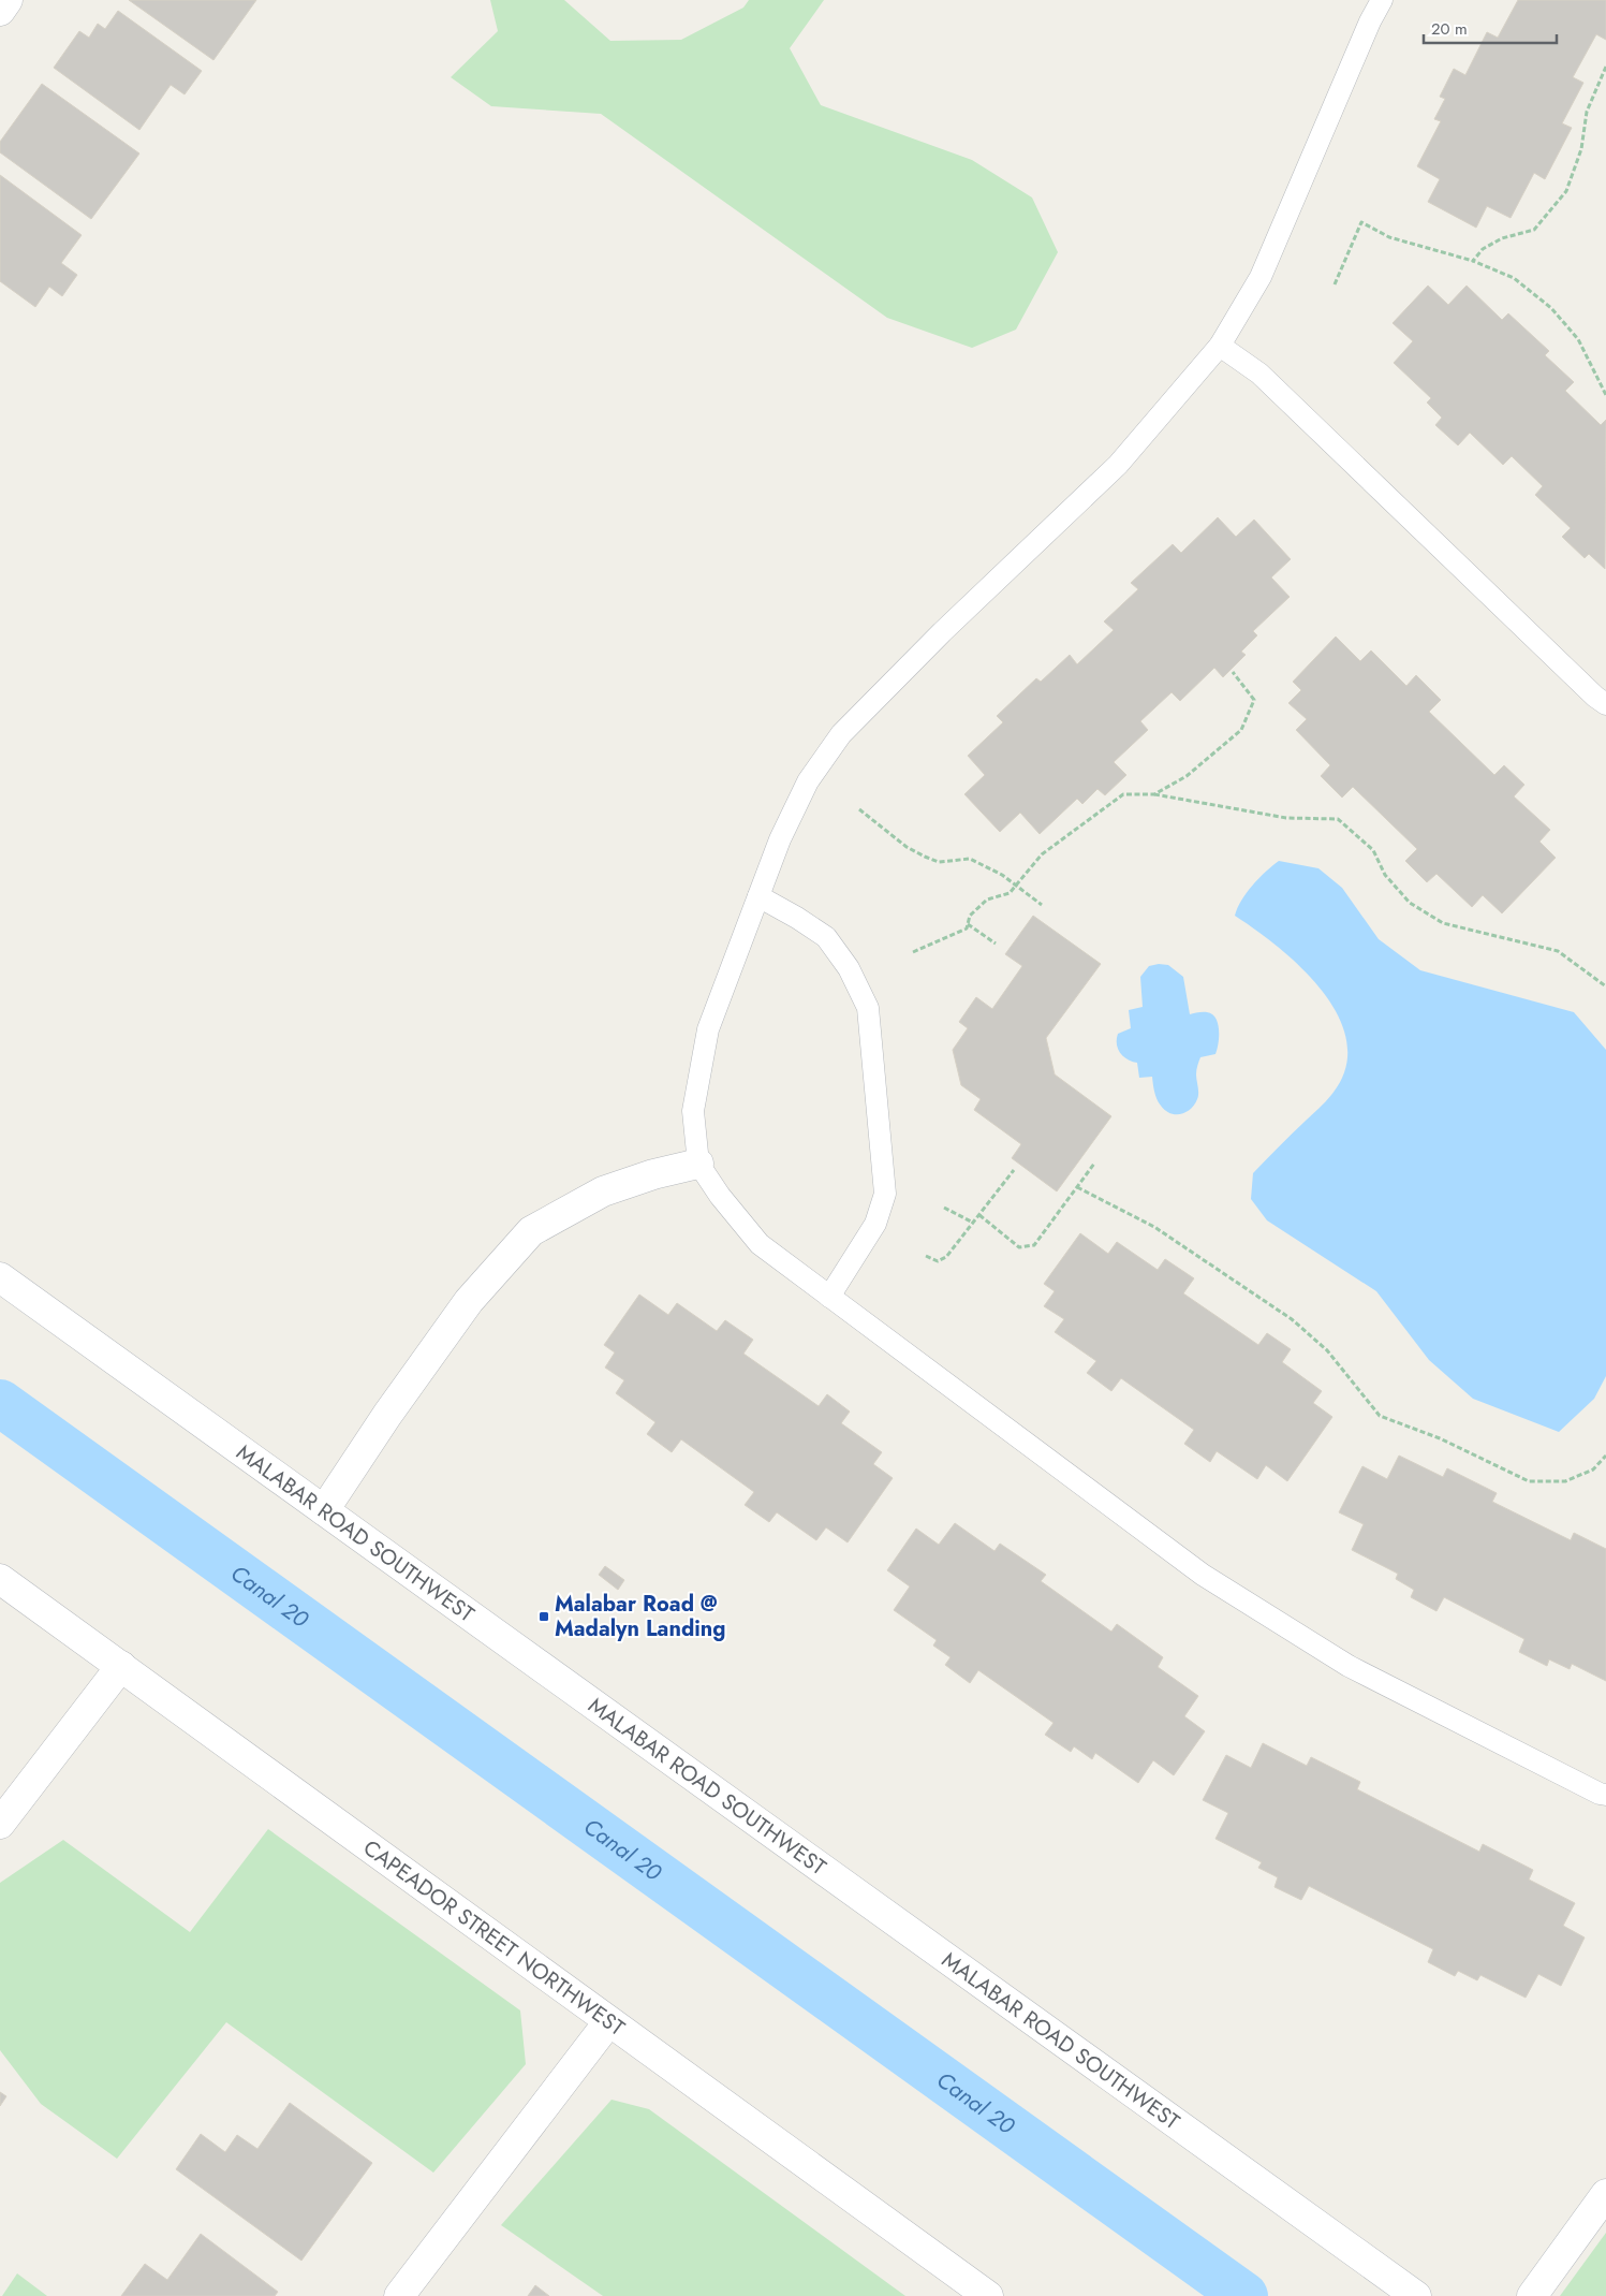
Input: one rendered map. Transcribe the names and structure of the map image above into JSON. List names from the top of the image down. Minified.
{"streets":{"street":["MALABAR ROAD SOUTHWEST","CAPEADOR STREET NORTHWEST"]},"water":["Canal 20"],"places":{"transit":["Malabar Road @ Madalyn Landing"]},"scale_bar":"20 m"}
